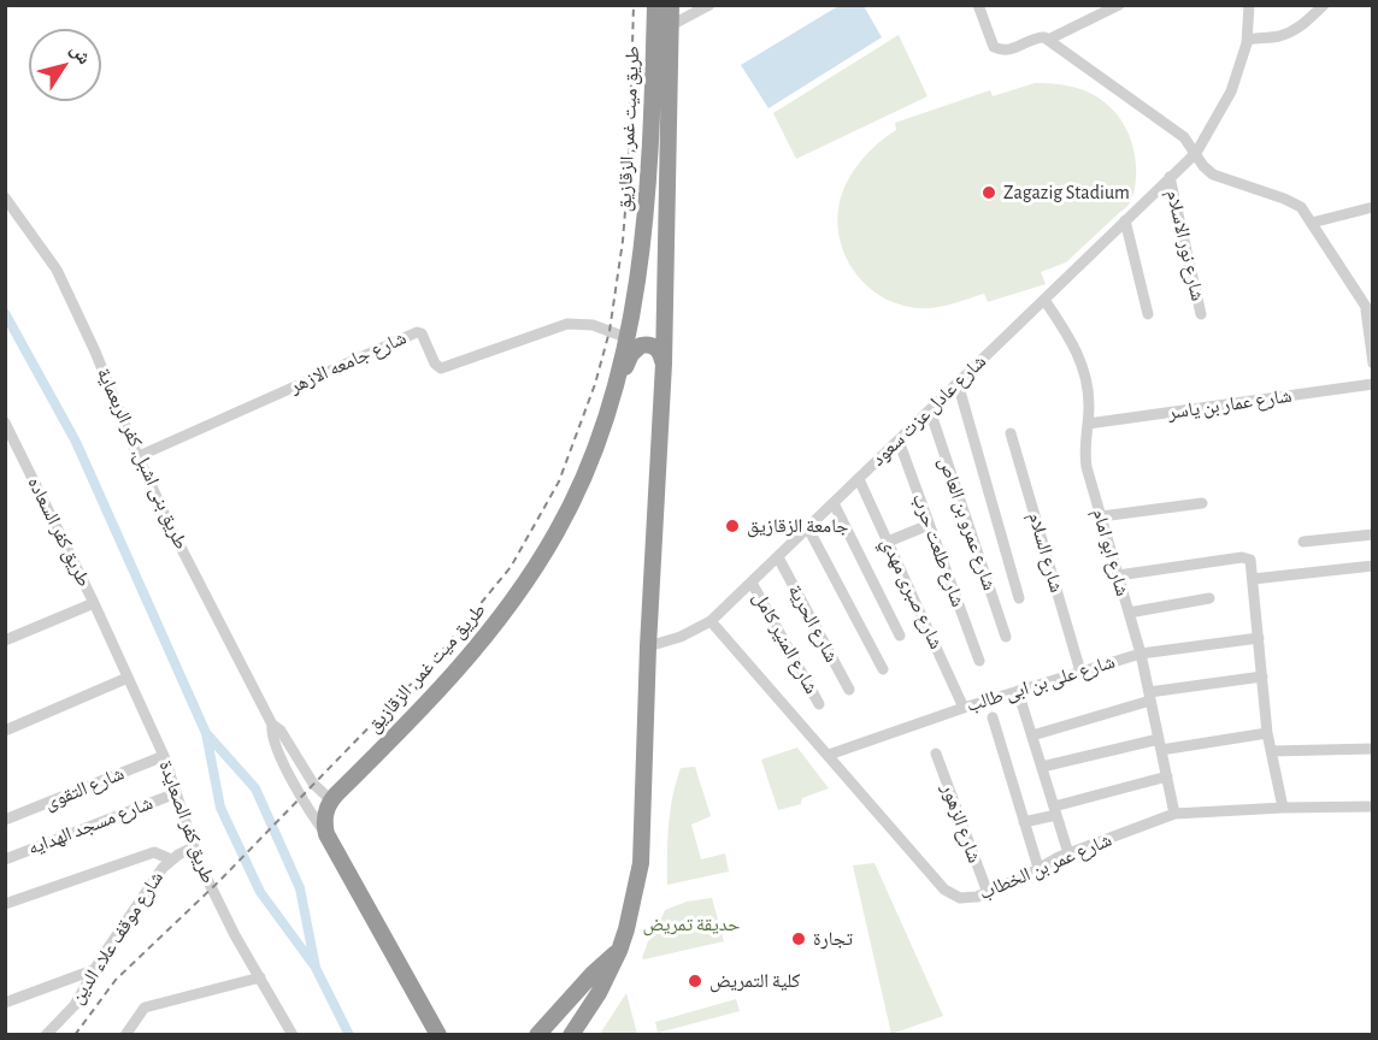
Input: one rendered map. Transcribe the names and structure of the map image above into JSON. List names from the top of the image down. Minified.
{"streets":{"highway":["طريق ميت غمر, الزقازيق"],"street":["شارع نور الاسلام","شارع جامعه الازهر","شارع عمار بن ياسر","شارع عادل عزت سعود","طريق بنى اشبل, كفر الربعماية","شارع عمرو بن العاص","طريق كفر السعاده","شارع طلعت حرب","شارع السلام","شارع ابو امام","شارع صبرى مهدي","شارع الحرية","شارع المنير كامل","شارع على بن ابى طالب","شارع التقوى","طريق كفر الصعايدة","شارع الزهور","شارع مسجد الهدايه","شارع عمر بن الخطاب","شارع موقف علاء الدين"]},"crossings":[["طريق ميت غمر, الزقازيق","شارع جامعه الازهر"],["طريق ميت غمر, الزقازيق","شارع عادل عزت سعود"],["شارع نور الاسلام","شارع عادل عزت سعود"],["شارع جامعه الازهر","طريق بنى اشبل, كفر الربعماية"],["شارع عمار بن ياسر","شارع ابو امام"],["شارع عادل عزت سعود","شارع عمرو بن العاص"],["شارع عادل عزت سعود","شارع طلعت حرب"],["شارع عادل عزت سعود","شارع ابو امام"],["شارع عادل عزت سعود","شارع صبرى مهدي"],["شارع عادل عزت سعود","شارع الحرية"],["شارع عادل عزت سعود","شارع المنير كامل"],["شارع عادل عزت سعود","شارع عمر بن الخطاب"],["طريق كفر السعاده","طريق كفر الصعايدة"],["شارع السلام","شارع على بن ابى طالب"],["شارع ابو امام","شارع على بن ابى طالب"],["شارع ابو امام","شارع عمر بن الخطاب"],["شارع صبرى مهدي","شارع على بن ابى طالب"],["شارع على بن ابى طالب","شارع عمر بن الخطاب"],["شارع التقوى","طريق كفر الصعايدة"],["طريق كفر الصعايدة","شارع مسجد الهدايه"],["طريق كفر الصعايدة","شارع موقف علاء الدين"],["شارع الزهور","شارع عمر بن الخطاب"]],"parks":["حديقة تمريض"],"places":["Zagazig Stadium","جامعة الزقازيق","تجارة","كلية التمريض"],"north":"top right"}
